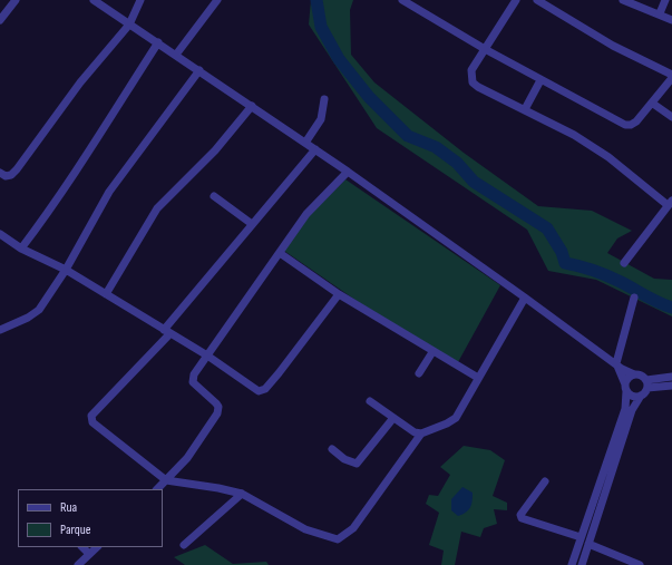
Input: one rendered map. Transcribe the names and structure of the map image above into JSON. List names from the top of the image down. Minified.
{"legend":["Rua","Parque"]}
